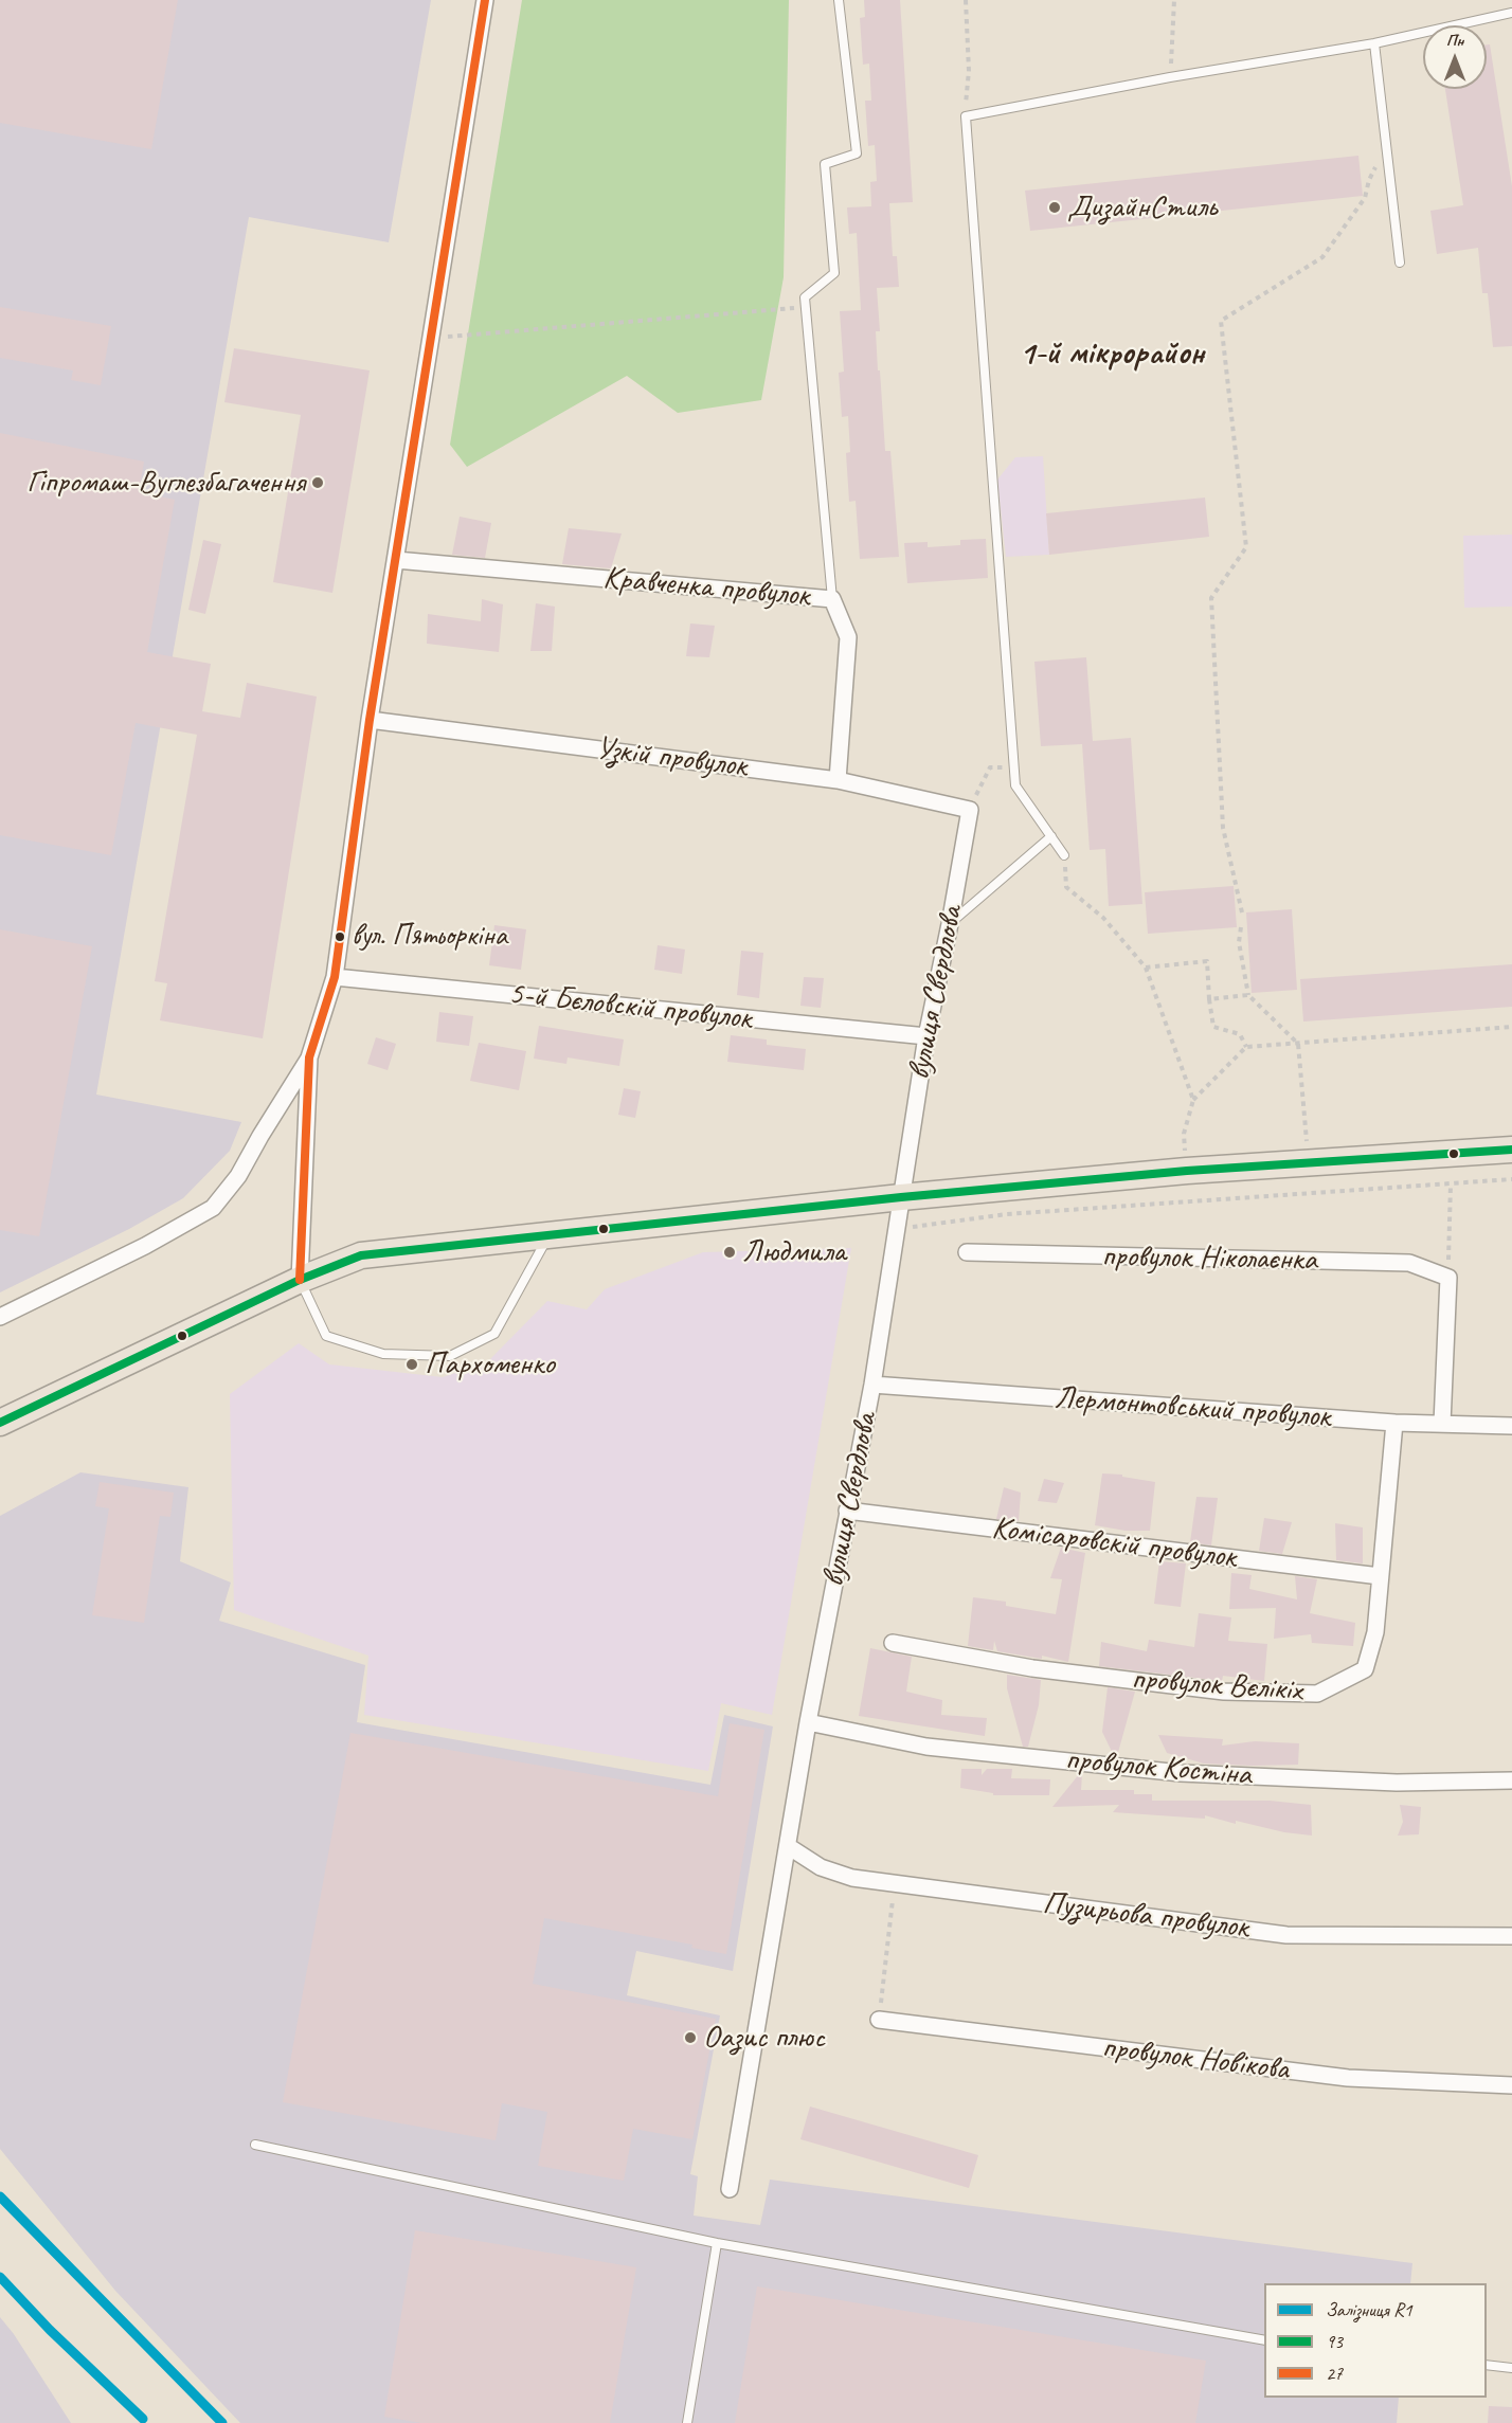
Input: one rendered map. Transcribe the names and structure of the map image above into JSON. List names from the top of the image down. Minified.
{"streets":{"street":["Кравченка провулок","Узкій провулок","вулиця Свердлова","5-й Бєловскій провулок","провулок Ніколаєнка","Лермонтовський провулок","Комісаровскій провулок","провулок Вєлікіх","провулок Костіна","Пузирьова провулок","провулок Новікова"]},"crossings":[["Кравченка провулок","Узкій провулок"],["Узкій провулок","вулиця Свердлова"],["вулиця Свердлова","5-й Бєловскій провулок"],["вулиця Свердлова","Лермонтовський провулок"],["вулиця Свердлова","Комісаровскій провулок"],["вулиця Свердлова","провулок Костіна"],["вулиця Свердлова","Пузирьова провулок"],["Лермонтовський провулок","провулок Вєлікіх"],["Комісаровскій провулок","провулок Вєлікіх"]],"districts":["1-й мікрорайон"],"places":["ДизайнСтиль","Гіпромаш-Вуглезбагачення","вул. Пятьоркіна","Людмила","Пархоменко","Оазис плюс"],"lines":["transit line 27","transit line 93","rail line R1"],"legend":["Залізниця R1","93","27"],"north":"top"}
